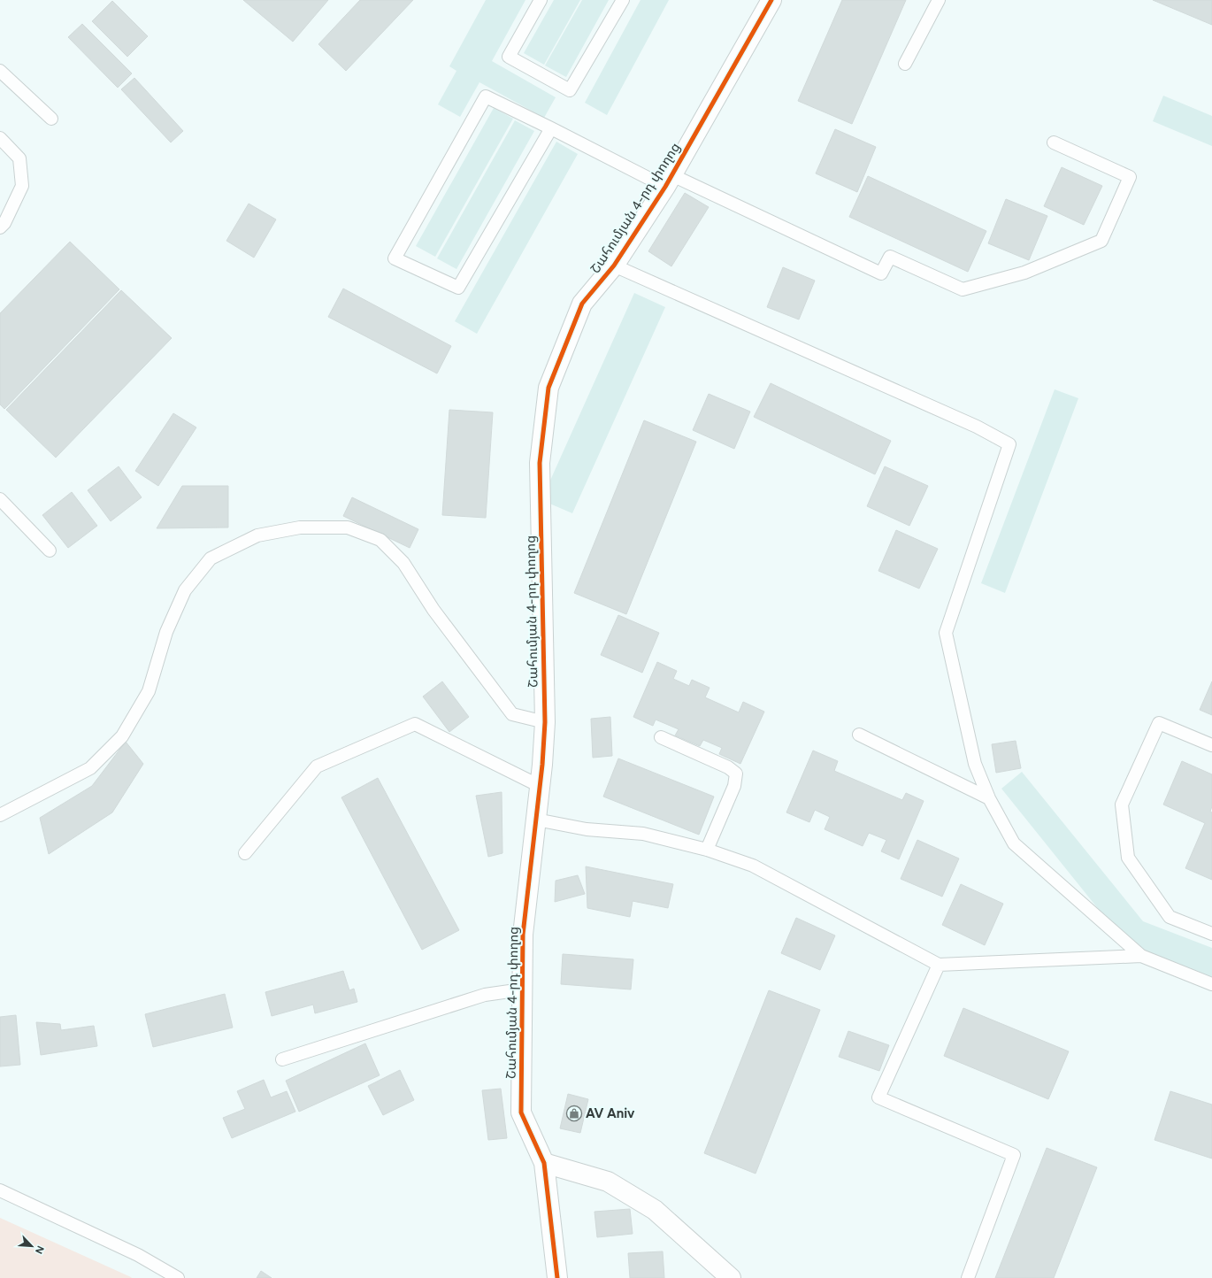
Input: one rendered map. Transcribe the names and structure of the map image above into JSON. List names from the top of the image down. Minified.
{"streets":{"street":["Շահումյան 4-րդ փողոց"]},"places":{"shop":["AV Aniv"]},"north":"bottom right"}
